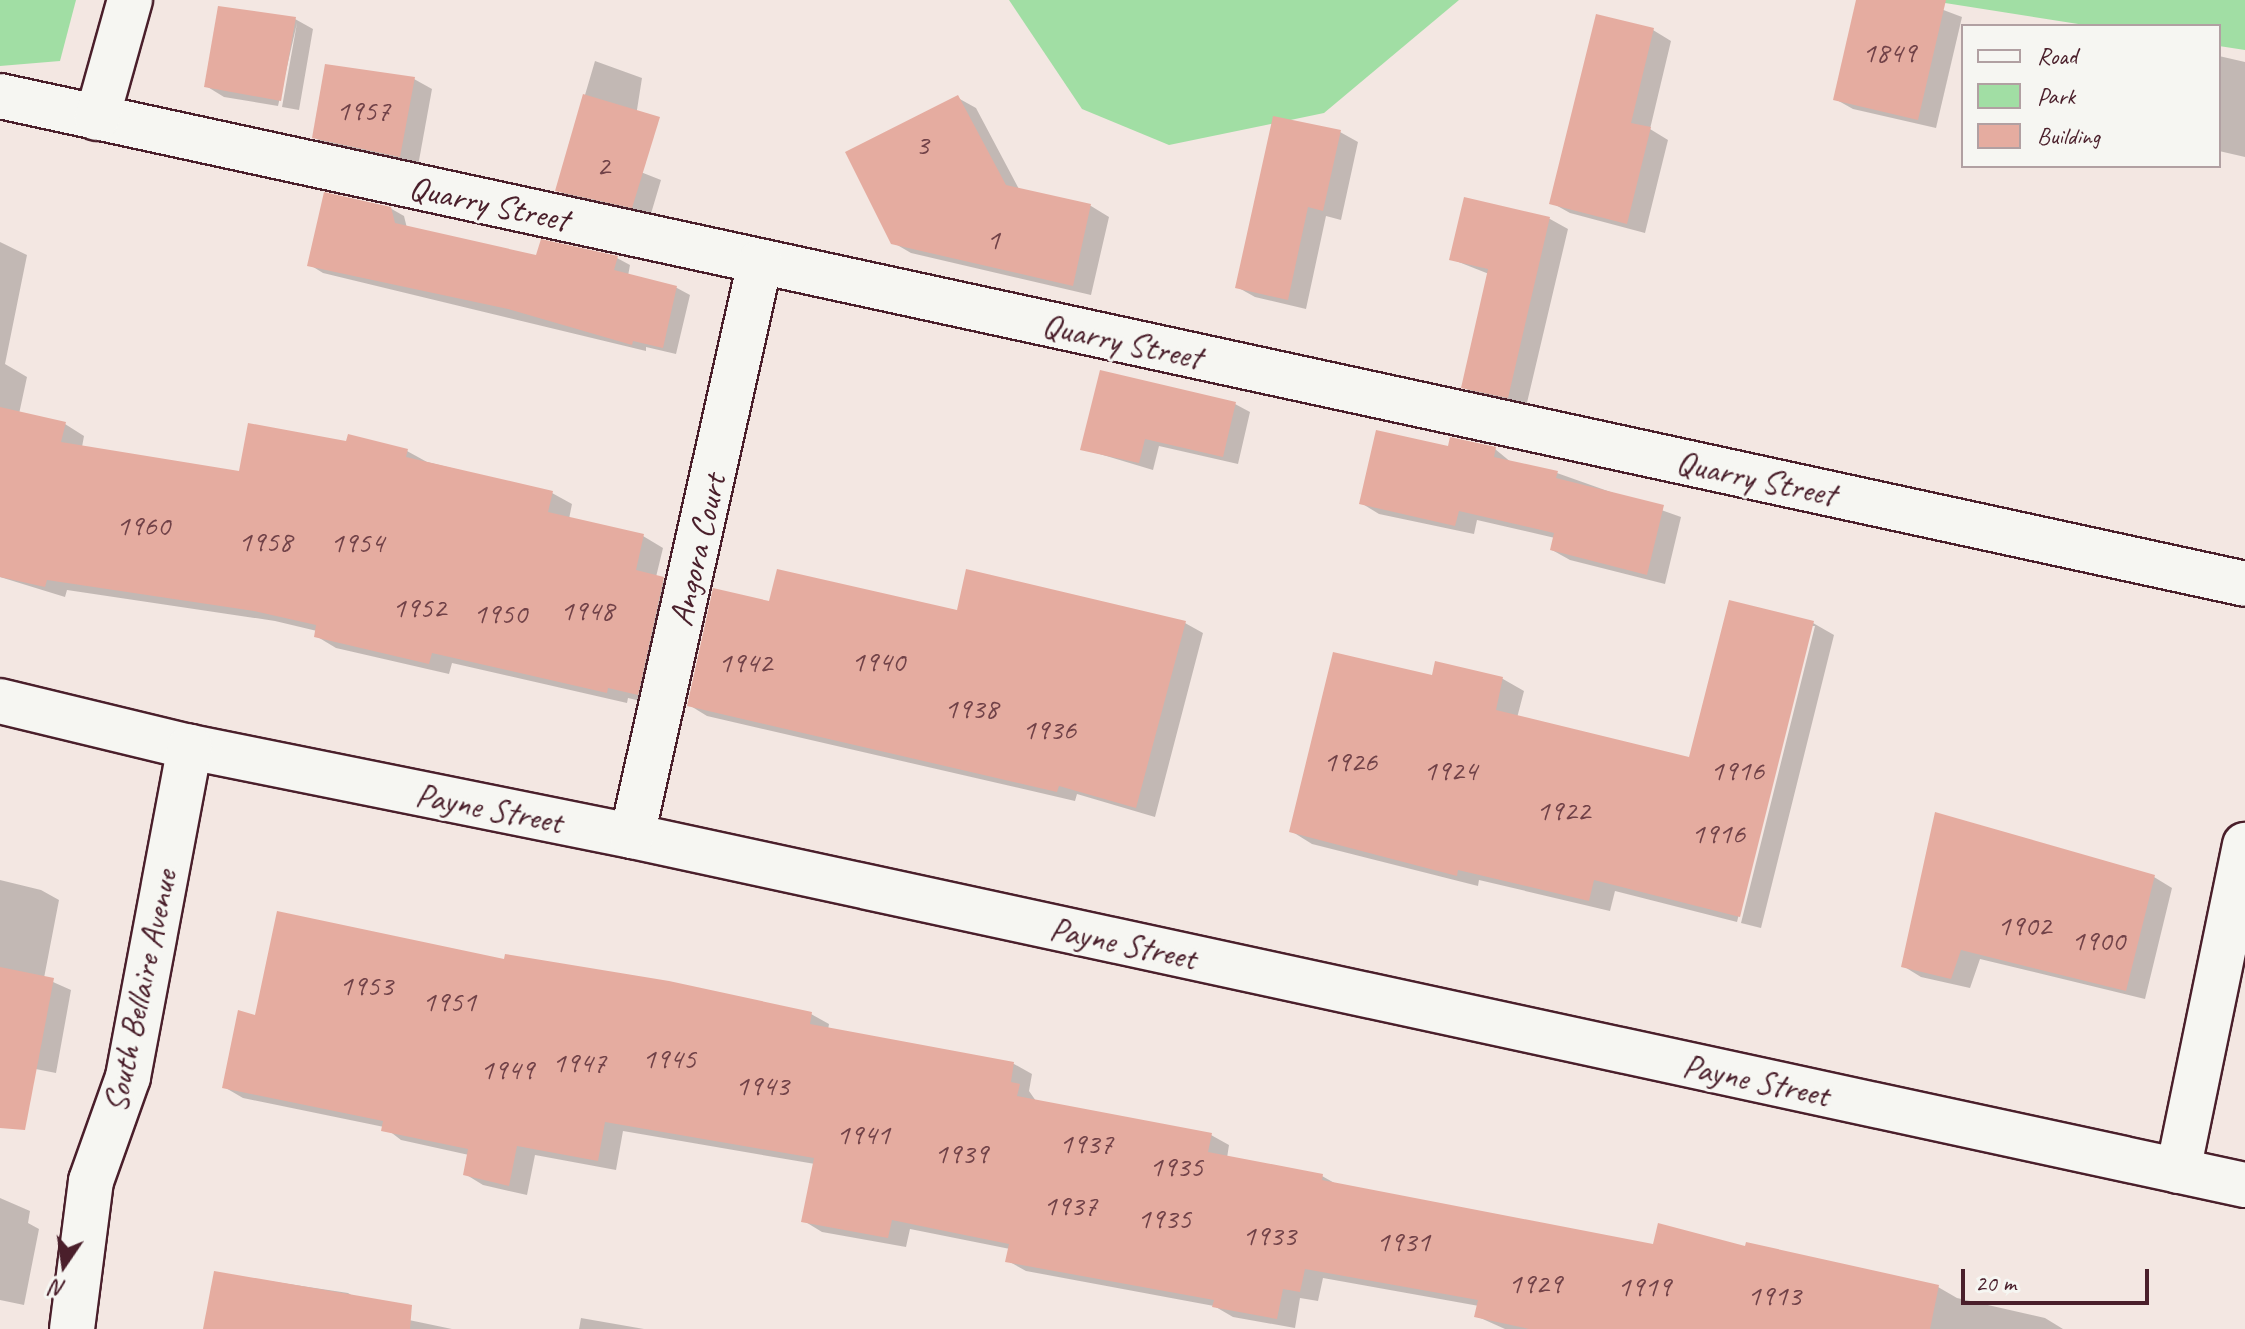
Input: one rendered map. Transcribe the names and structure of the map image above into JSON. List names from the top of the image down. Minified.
{"streets":{"street":["Quarry Street","Angora Court","Payne Street","South Bellaire Avenue"]},"crossings":[["Quarry Street","Angora Court"],["Angora Court","Payne Street"],["Payne Street","South Bellaire Avenue"]],"house_numbers":["1849","1957","3","2","1","1960","1958","1954","1952","1948","1950","1940","1942","1938","1936","1926","1924","1916","1922","1916","1902","1900","1953","1951","1945","1947","1949","1943","1941","1937","1939","1935","1937","1935","1933","1931","1929","1919","1913"],"legend":["Road","Park","Building"],"scale_bar":"20 m","north":"bottom"}
